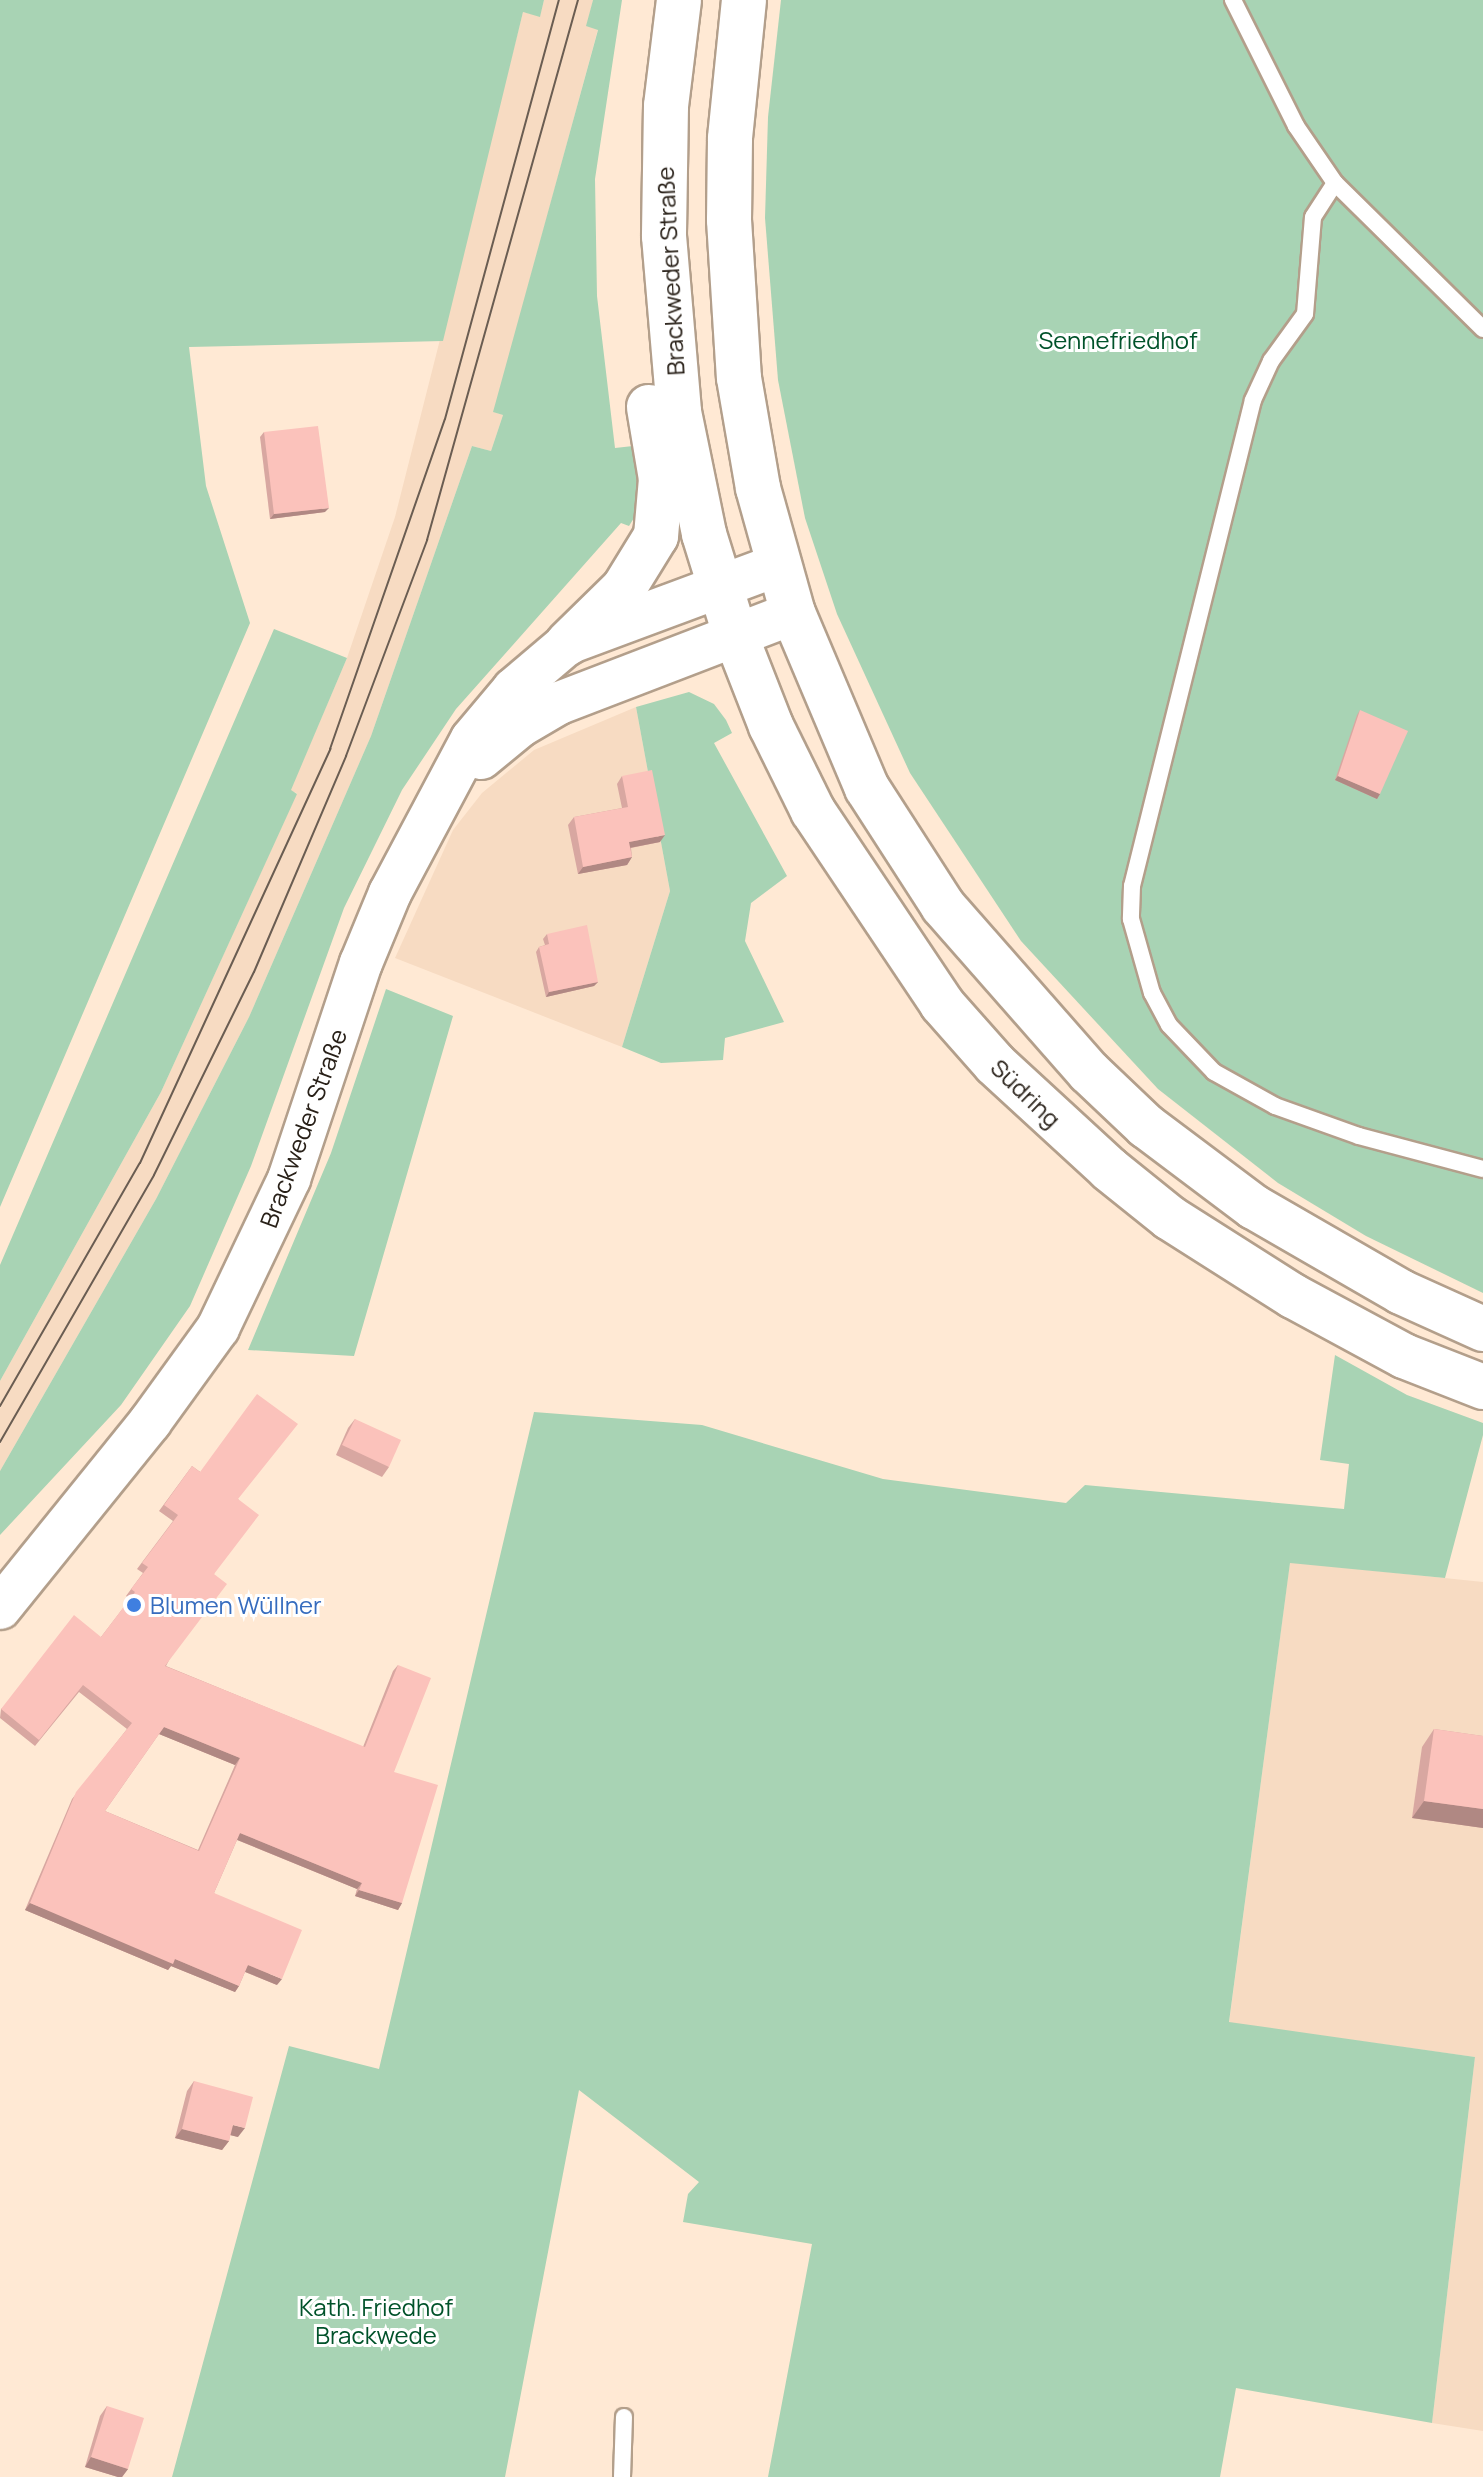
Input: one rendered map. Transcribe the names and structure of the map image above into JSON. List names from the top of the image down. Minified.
{"streets":{"main road":["Brackweder Straße","Südring"]},"crossings":[["Brackweder Straße","Südring"]],"parks":["Sennefriedhof","Kath. Friedhof Brackwede"],"places":["Blumen Wüllner"]}
